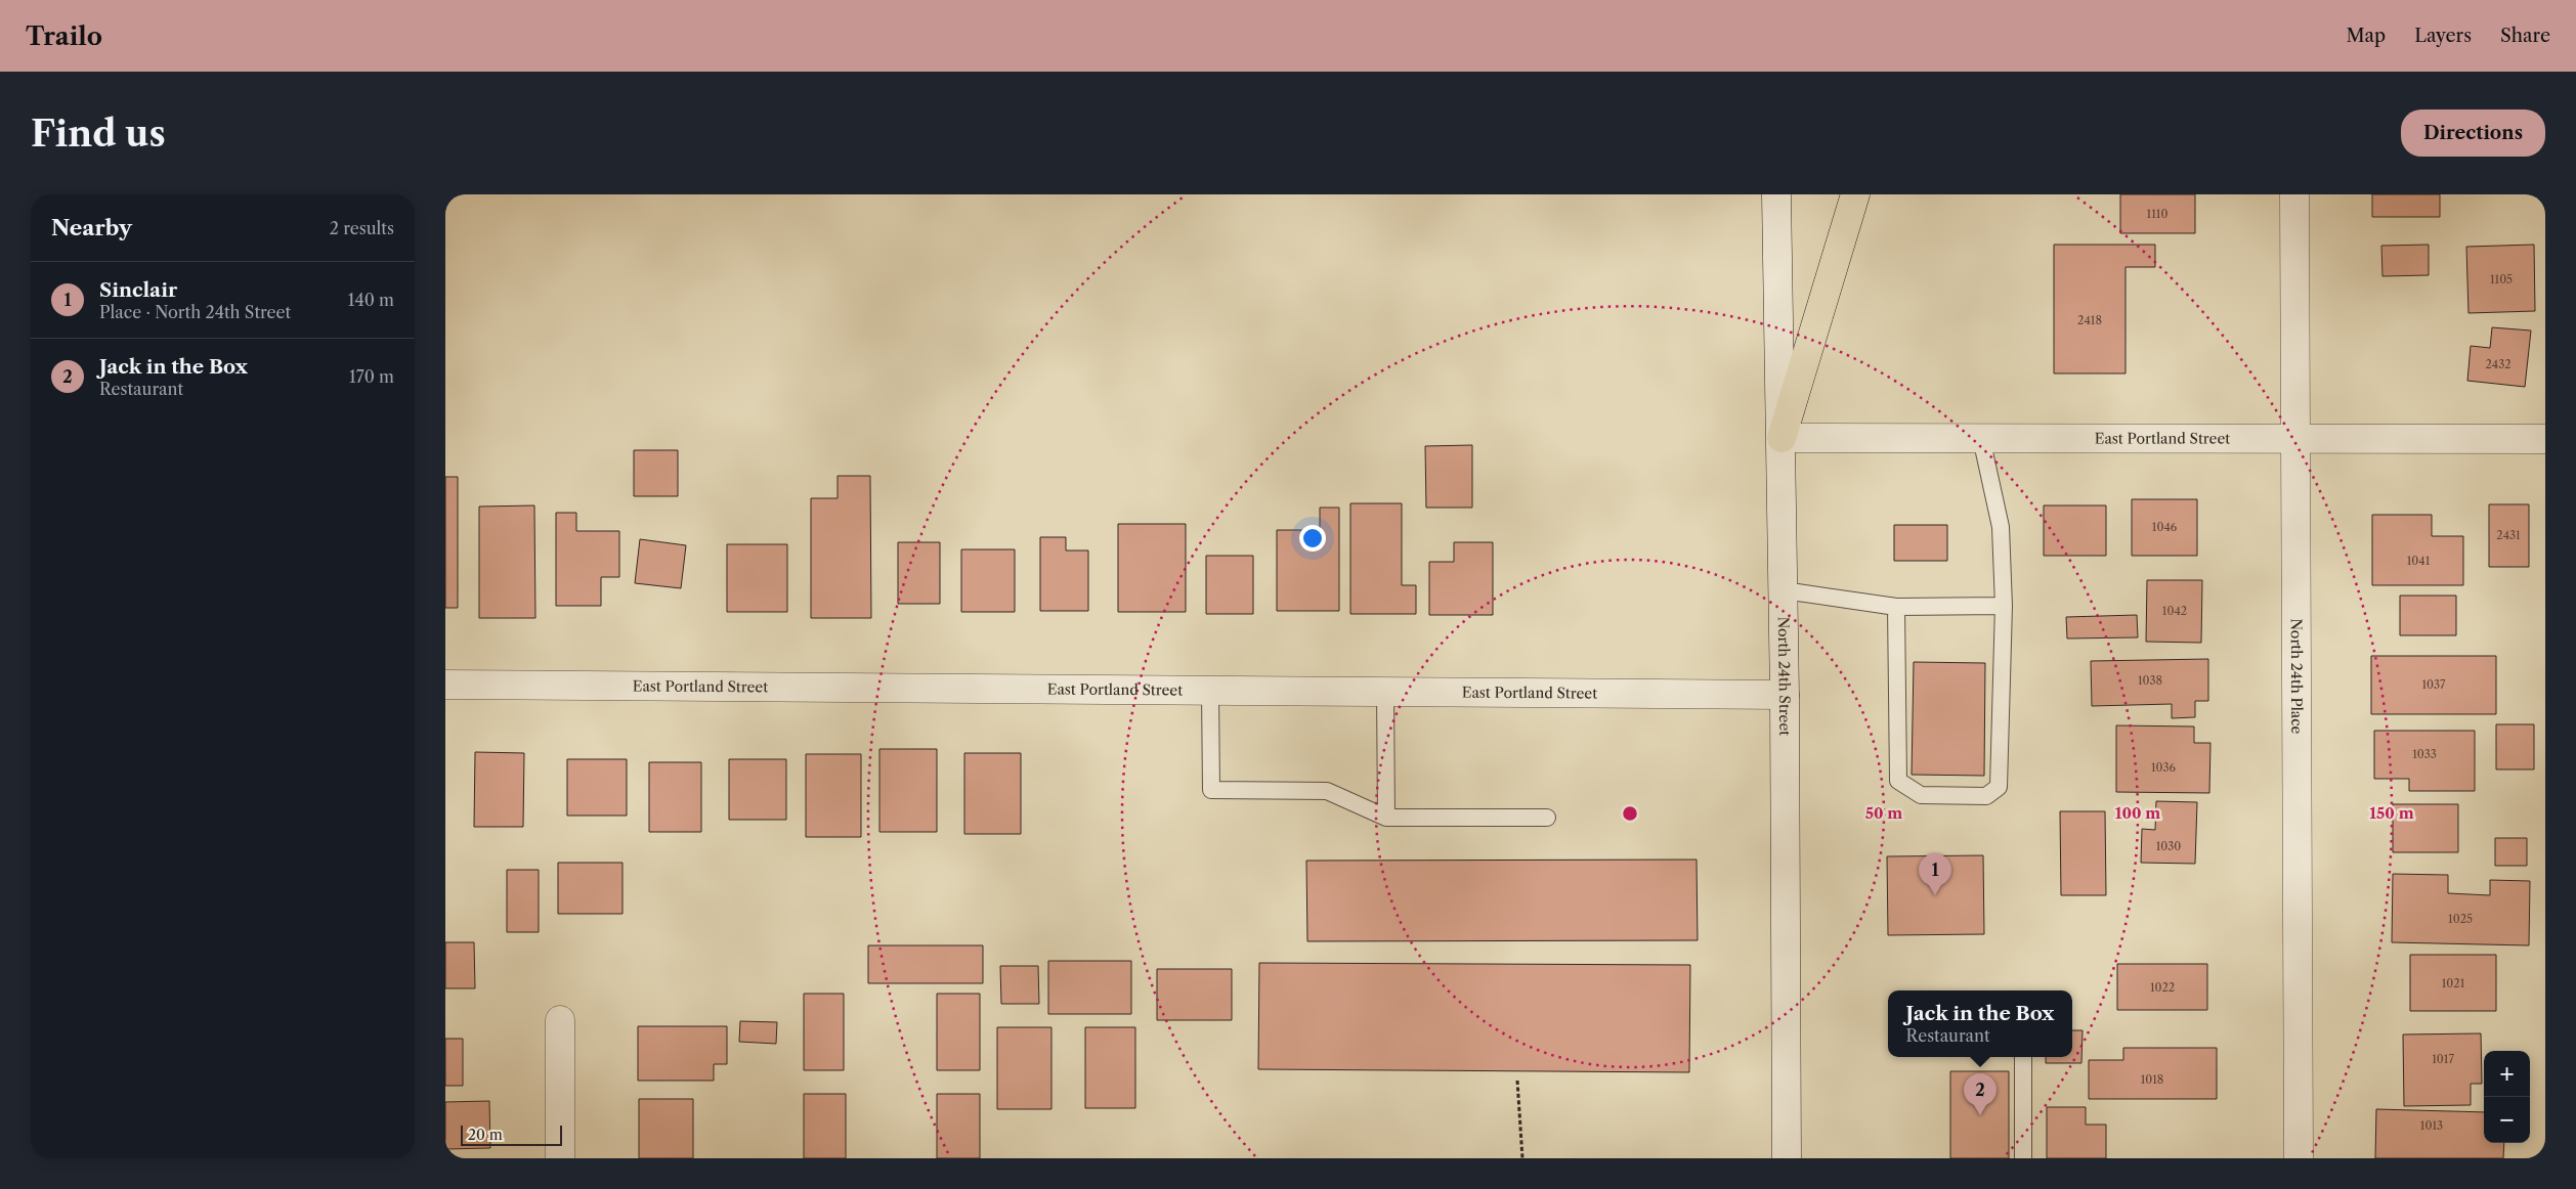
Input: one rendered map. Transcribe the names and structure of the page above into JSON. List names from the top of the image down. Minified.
{"streets":{"street":["East Portland Street","North 24th Street","North 24th Place"]},"crossings":[["East Portland Street","North 24th Street"],["East Portland Street","North 24th Place"]],"house_numbers":["1110","1105","2418","2432","1046","2431","1041","1042","1038","1037","1033","1036","1030","1025","1021","1022","1017","1018","1013"],"scale_bar":"20 m","page":{"header":"Trailo","nav":["Map","Layers","Share"],"buttons":"Directions","title":"Find us","heading":["Nearby","2 results"],"list":[{"mark":"1","name":"Sinclair","note":"Place · North 24th Street","value":"140 m"},{"mark":"2","name":"Jack in the Box","note":"Restaurant","value":"170 m"}],"pins":["1","2"],"popup":["Jack in the Box","Restaurant"],"map_buttons":["+","−"],"scale":"20 m"},"rings":["50 m","100 m","150 m"]}
